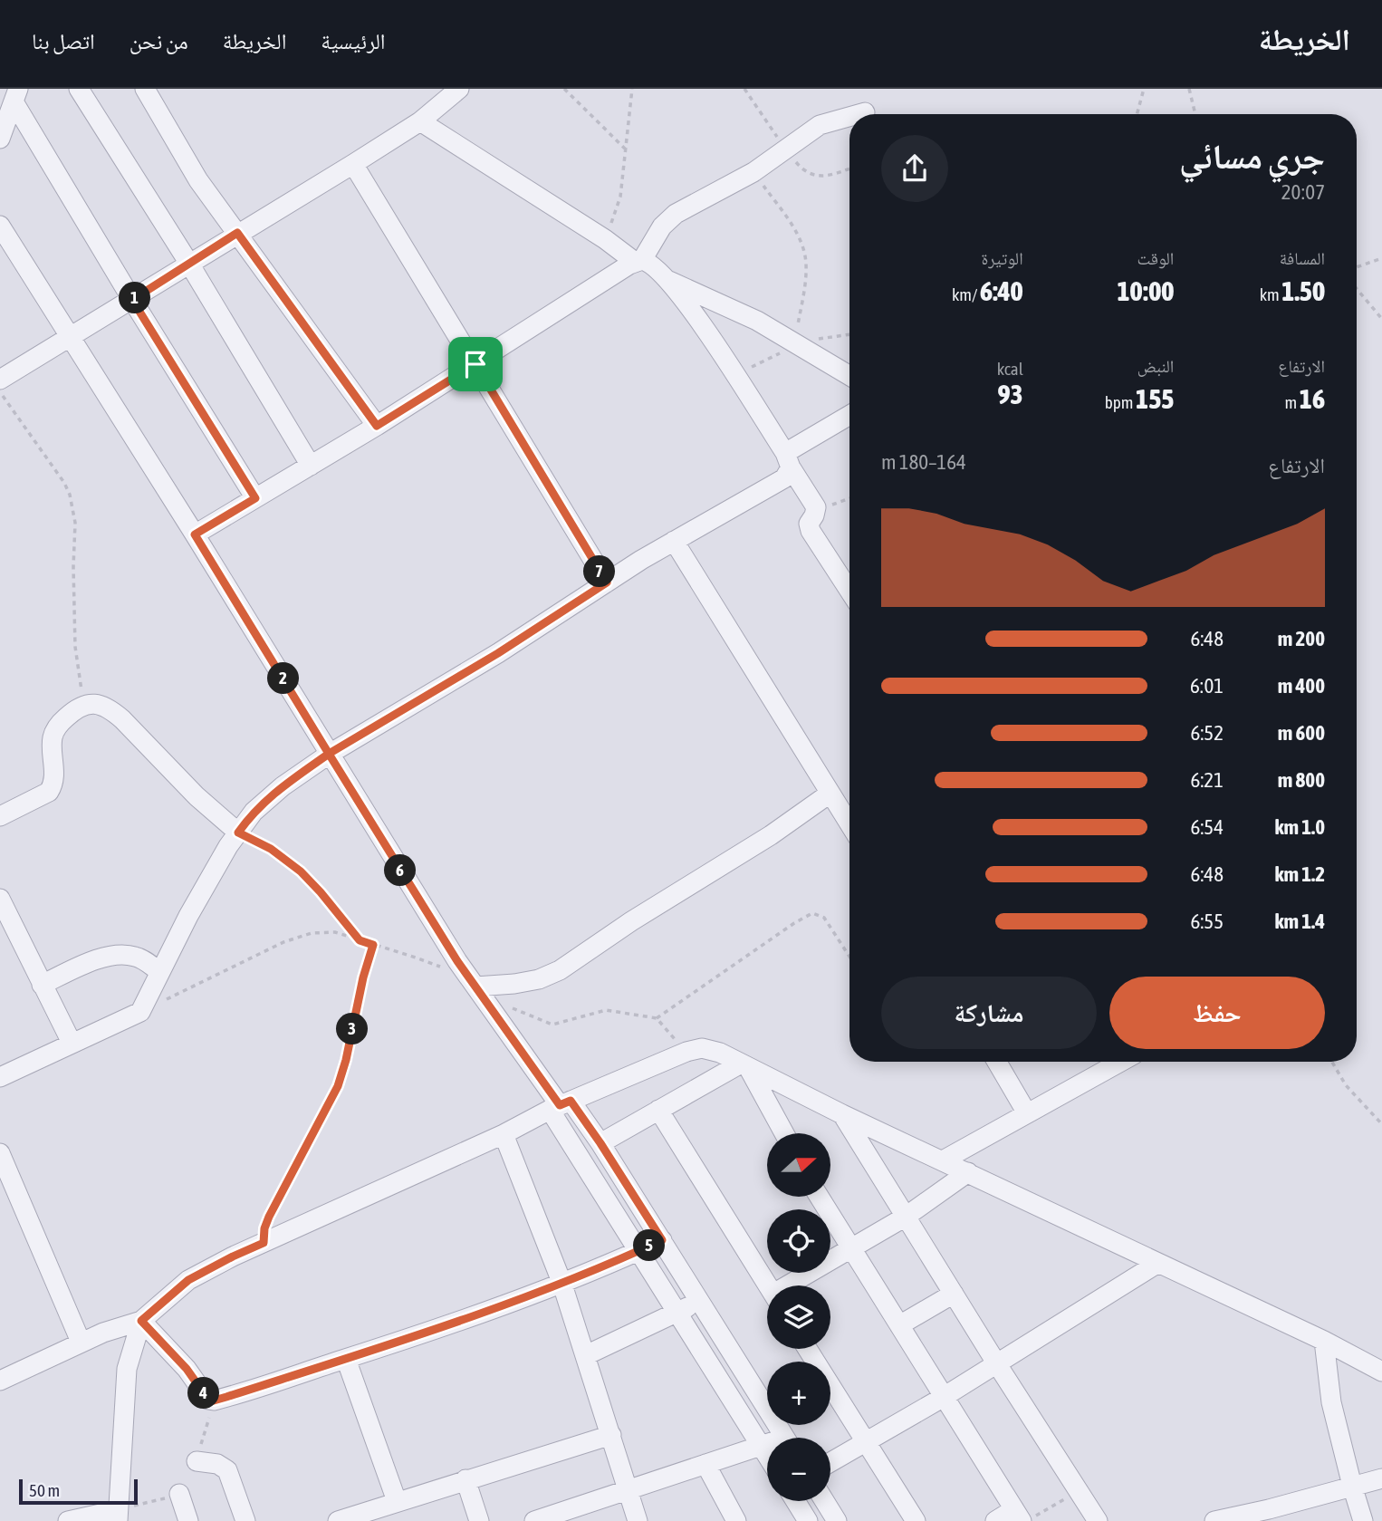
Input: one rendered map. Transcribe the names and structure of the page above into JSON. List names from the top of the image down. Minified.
{"scale_bar":"50 m","north":"right","page":{"header":"الخريطة","nav":["الرئيسية","الخريطة","من نحن","اتصل بنا"],"heading":["جري مسائي","20:07"],"stats":[["المسافة","1.50 km"],["الوقت","10:00"],["الوتيرة","6:40 /km"],["الارتفاع","16 m"],["النبض","155 bpm"],["kcal","93"]],"pins":["1","7","2","6","3","5","4"],"chart":["الارتفاع","164–180 m"],"list":[{"name":"200 m","note":"6:48"},{"name":"400 m","note":"6:01"},{"name":"600 m","note":"6:52"},{"name":"800 m","note":"6:21"},{"name":"1.0 km","note":"6:54"},{"name":"1.2 km","note":"6:48"},{"name":"1.4 km","note":"6:55"}],"buttons":["حفظ","مشاركة"],"map_buttons":["+","−"],"scale":"50 m"}}
